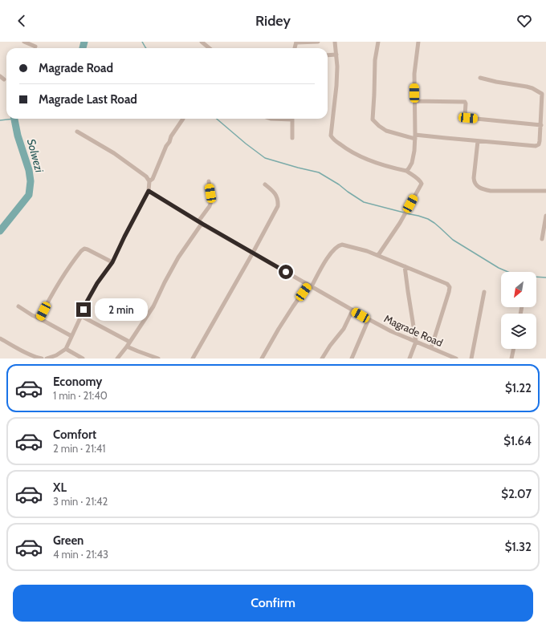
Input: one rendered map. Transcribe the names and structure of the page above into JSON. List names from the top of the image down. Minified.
{"streets":{"street":["Magrade Road"]},"water":["Solwezi"],"north":"bottom left","page":{"header":"Ridey","banner":["Magrade Road","Magrade Last Road"],"bubble":"2 min","list":[{"name":"Economy","note":"1 min · 21:40","value":"$1.22"},{"name":"Comfort","note":"2 min · 21:41","value":"$1.64"},{"name":"XL","note":"3 min · 21:42","value":"$2.07"},{"name":"Green","note":"4 min · 21:43","value":"$1.32"}],"buttons":"Confirm"}}
